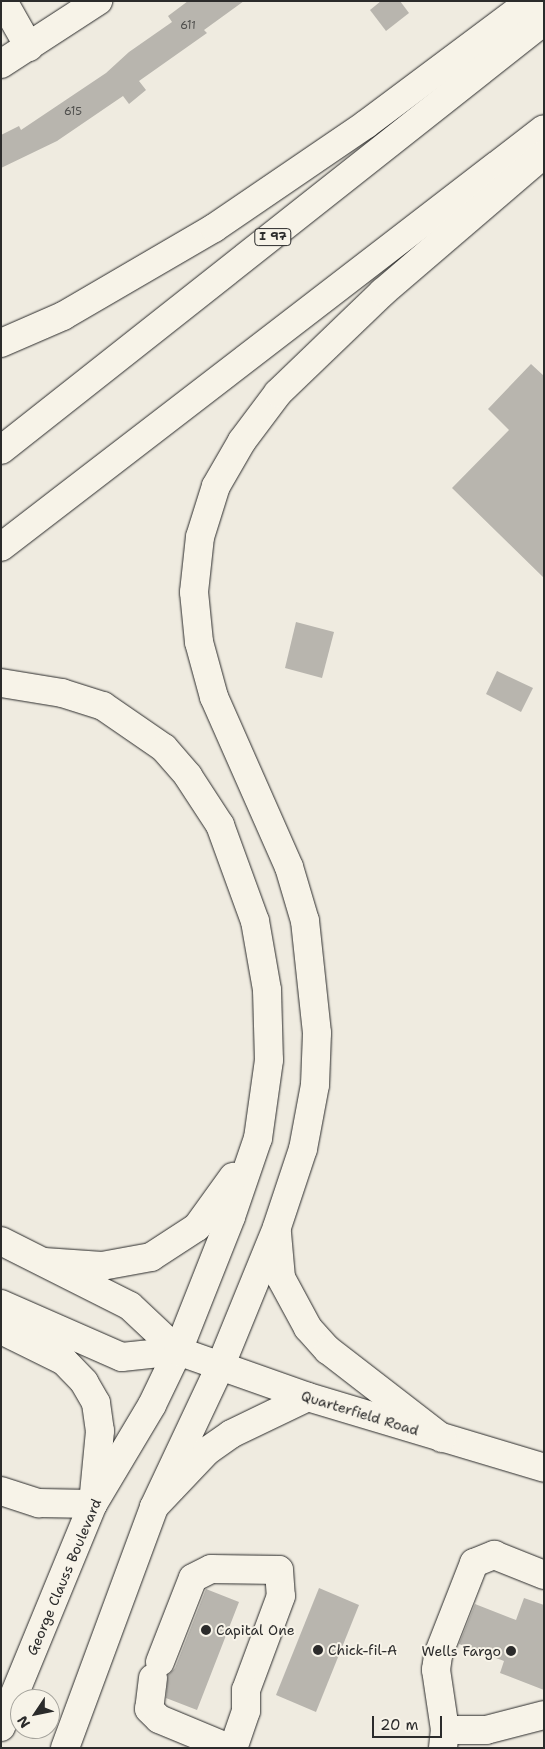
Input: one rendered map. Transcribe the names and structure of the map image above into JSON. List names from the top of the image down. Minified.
{"streets":{"main road":["I 97","Quarterfield Road","George Clauss Boulevard"]},"crossings":[["Quarterfield Road","George Clauss Boulevard"]],"places":["Capital One","Chick-fil-A","Wells Fargo"],"house_numbers":["611","615"],"scale_bar":"20 m","north":"bottom left"}
